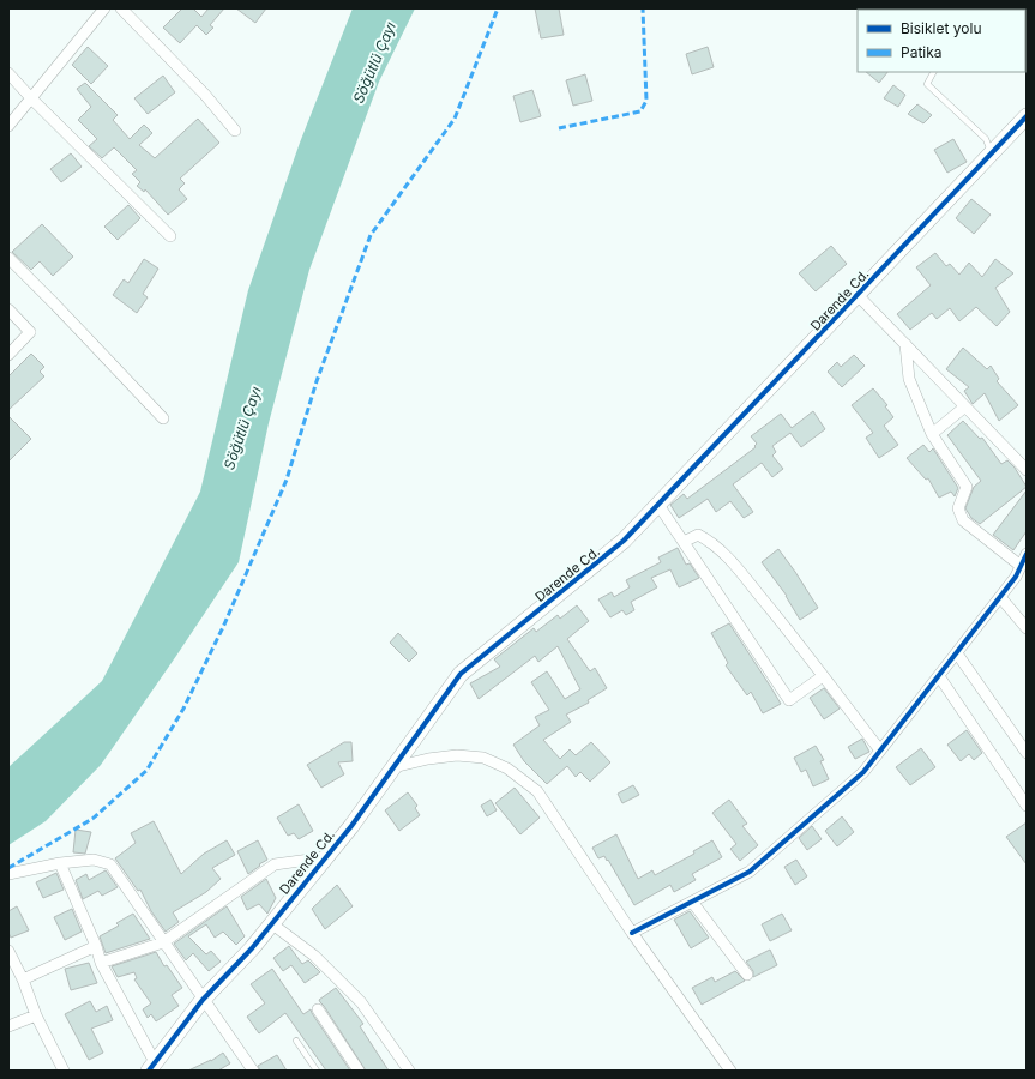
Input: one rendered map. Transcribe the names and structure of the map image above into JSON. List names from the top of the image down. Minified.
{"streets":{"street":["Darende Cd."]},"water":["Söğütlü Çayı"],"legend":["Bisiklet yolu","Patika"]}
